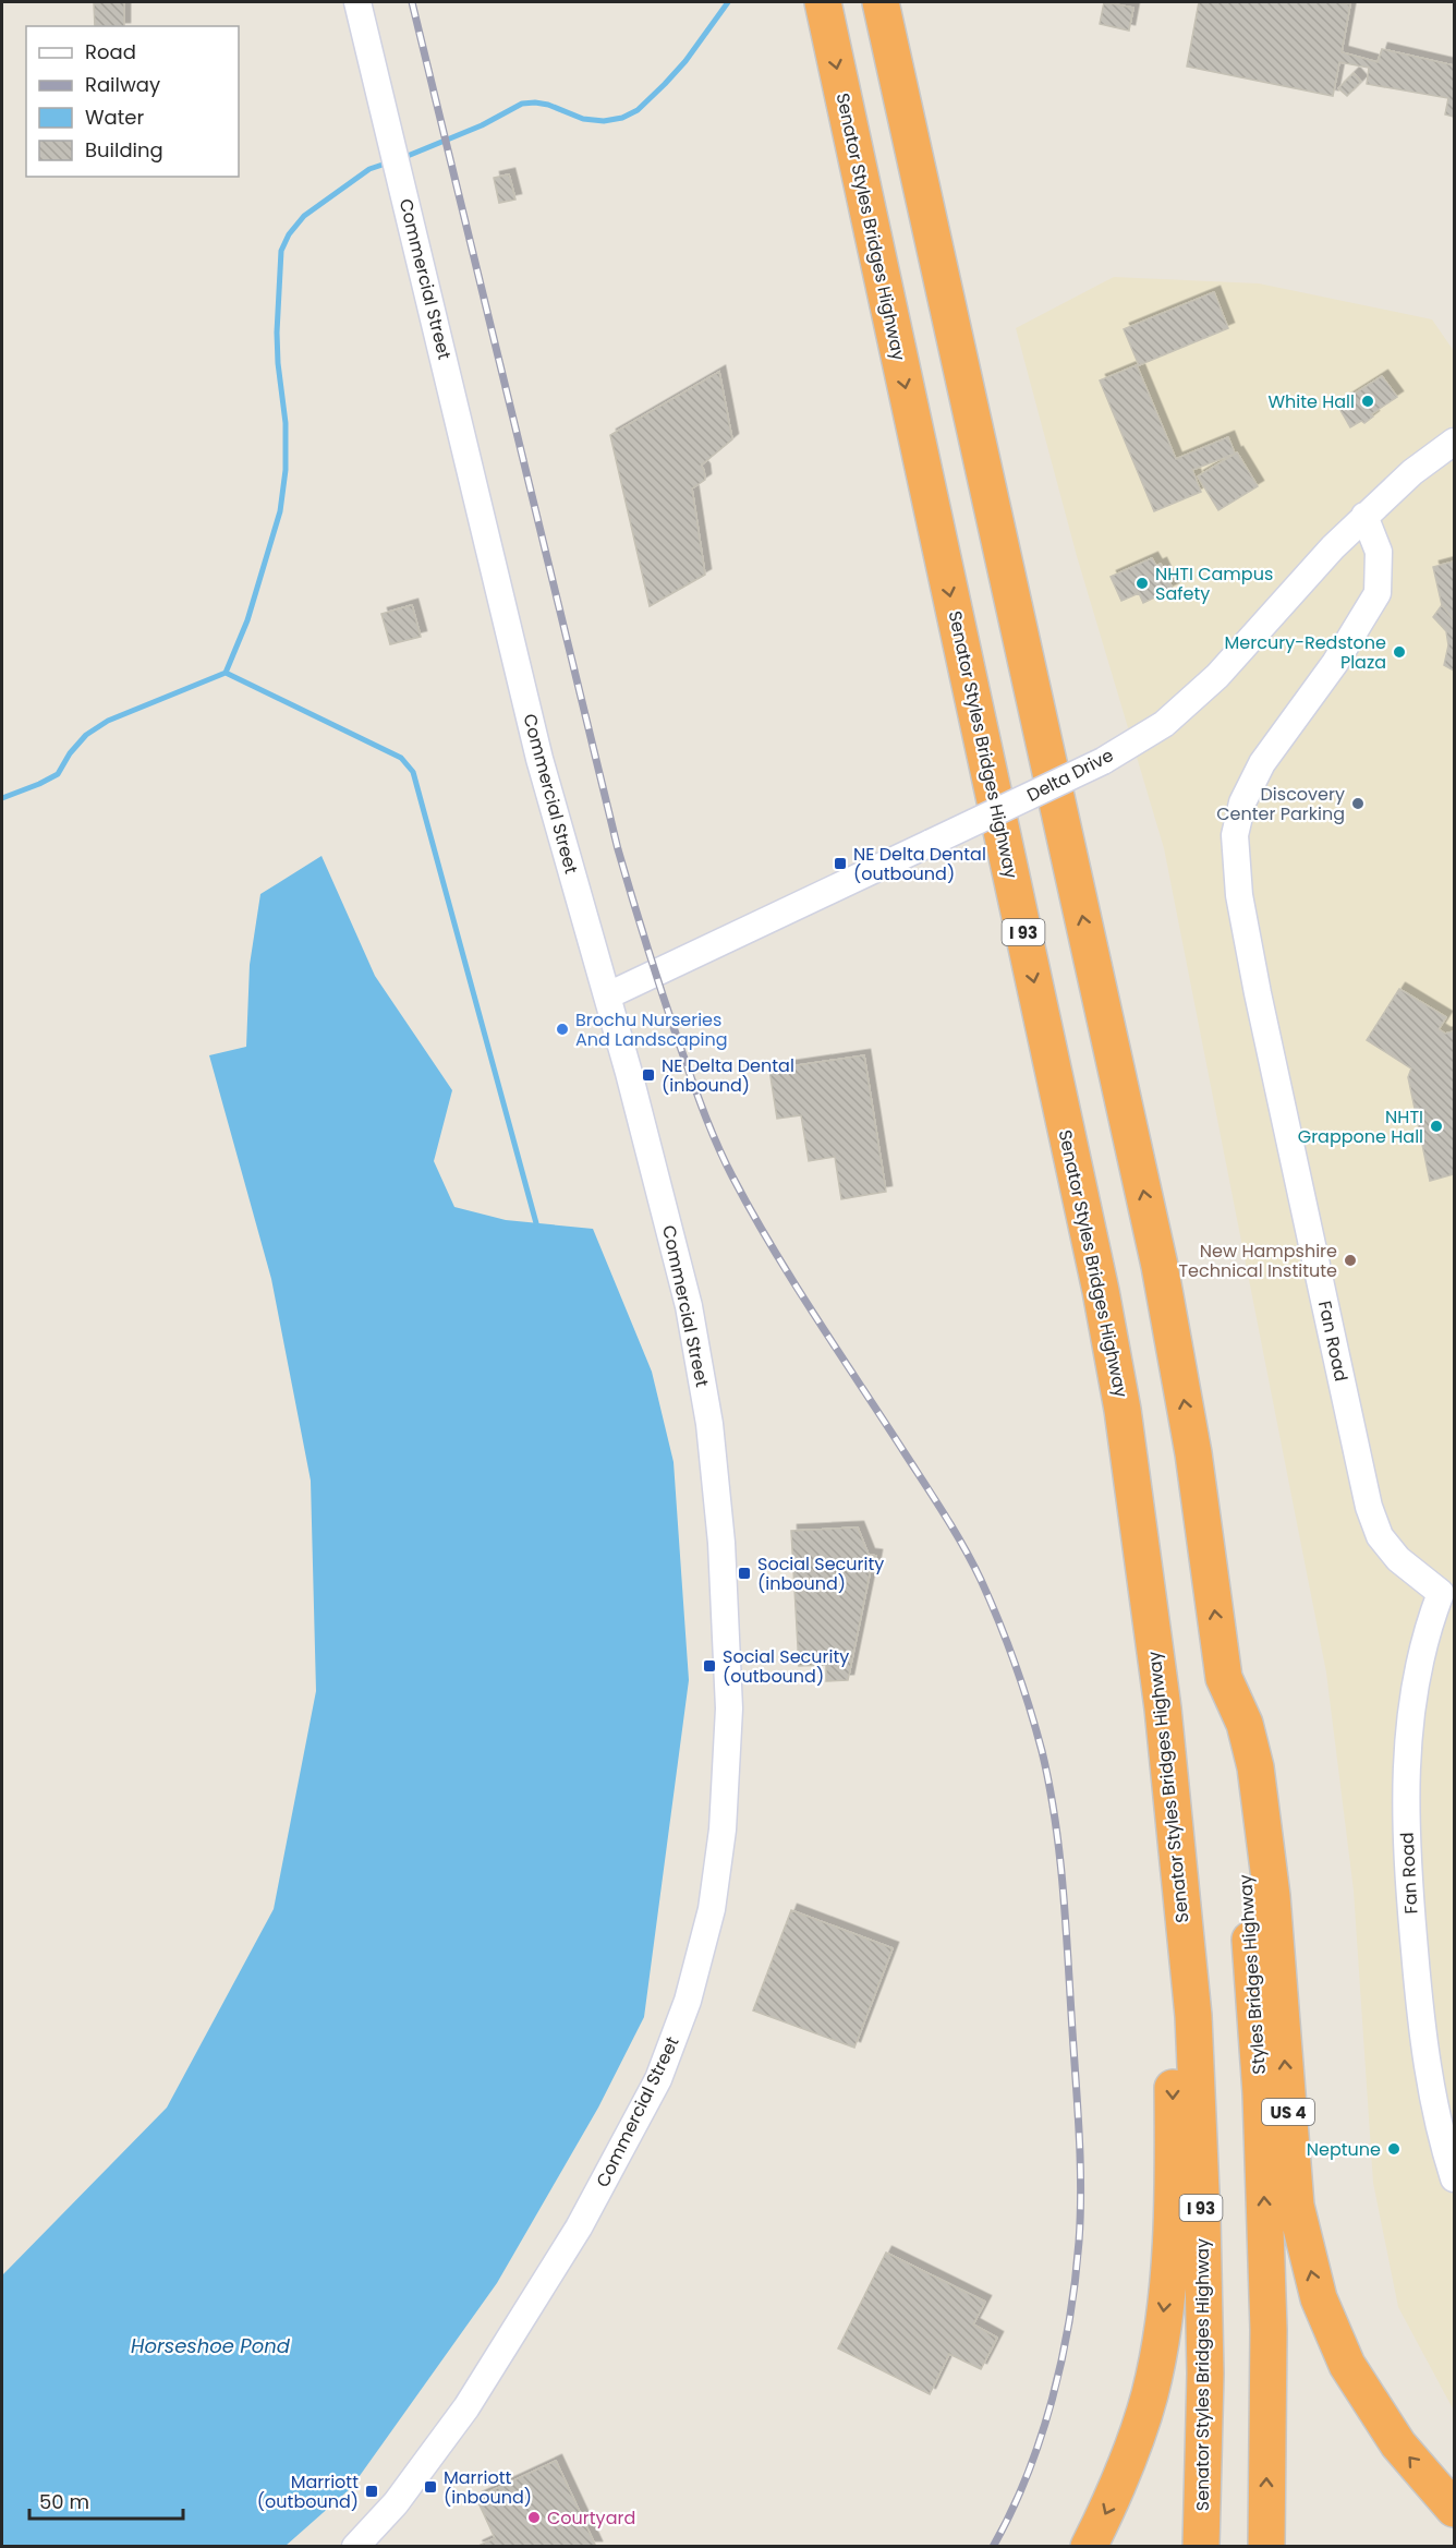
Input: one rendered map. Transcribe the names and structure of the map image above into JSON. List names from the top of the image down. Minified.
{"streets":{"highway":["Senator Styles Bridges Highway","I 93","Styles Bridges Highway","US 4"],"street":["Commercial Street","Delta Drive","Fan Road"]},"crossings":[["Commercial Street","Delta Drive"],["Delta Drive","Fan Road"],["Styles Bridges Highway","US 4"]],"one_way":["Senator Styles Bridges Highway"],"water":["Horseshoe Pond"],"places":{"other":["White Hall","NHTI Campus Safety","Mercury-Redstone Plaza","Discovery Center Parking","Brochu Nurseries And Landscaping","NHTI Grappone Hall","New Hampshire Technical Institute","Neptune","Courtyard"],"transit":["NE Delta Dental (outbound)","NE Delta Dental (inbound)","Social Security (inbound)","Social Security (outbound)","Marriott (inbound)","Marriott (outbound)"]},"legend":["Road","Railway","Water","Building"],"scale_bar":"50 m"}
